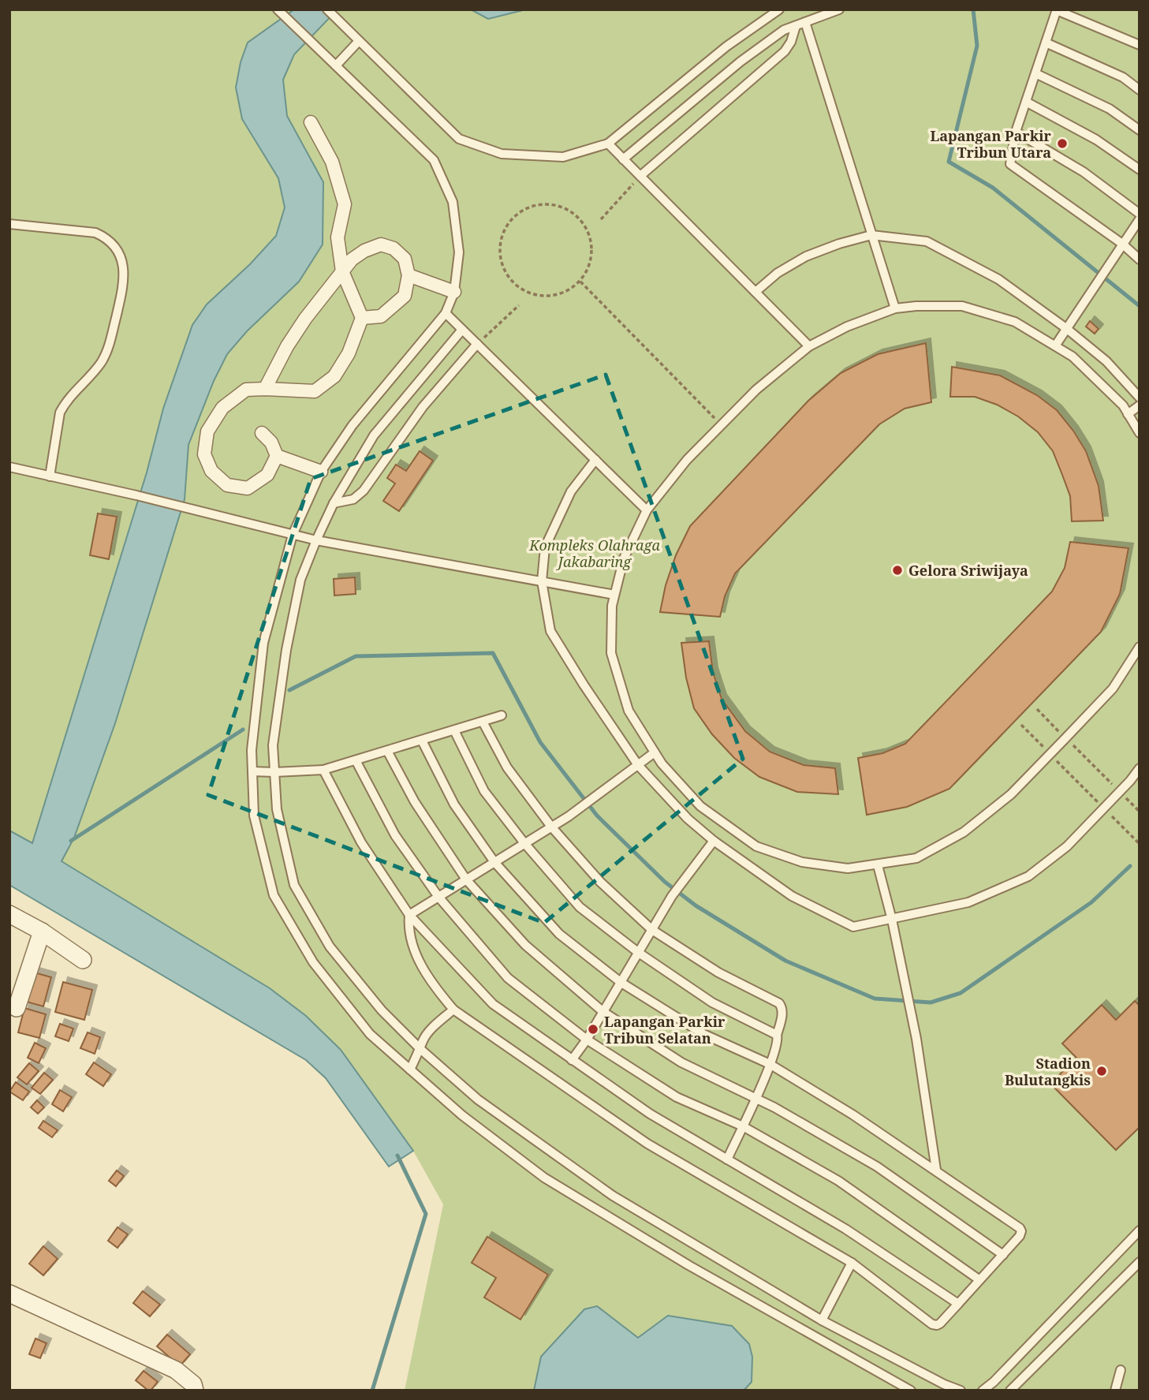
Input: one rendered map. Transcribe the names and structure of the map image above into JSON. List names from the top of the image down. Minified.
{"parks":["Kompleks Olahraga Jakabaring"],"places":["Lapangan Parkir Tribun Utara","Gelora Sriwijaya","Lapangan Parkir Tribun Selatan","Stadion Bulutangkis"]}
